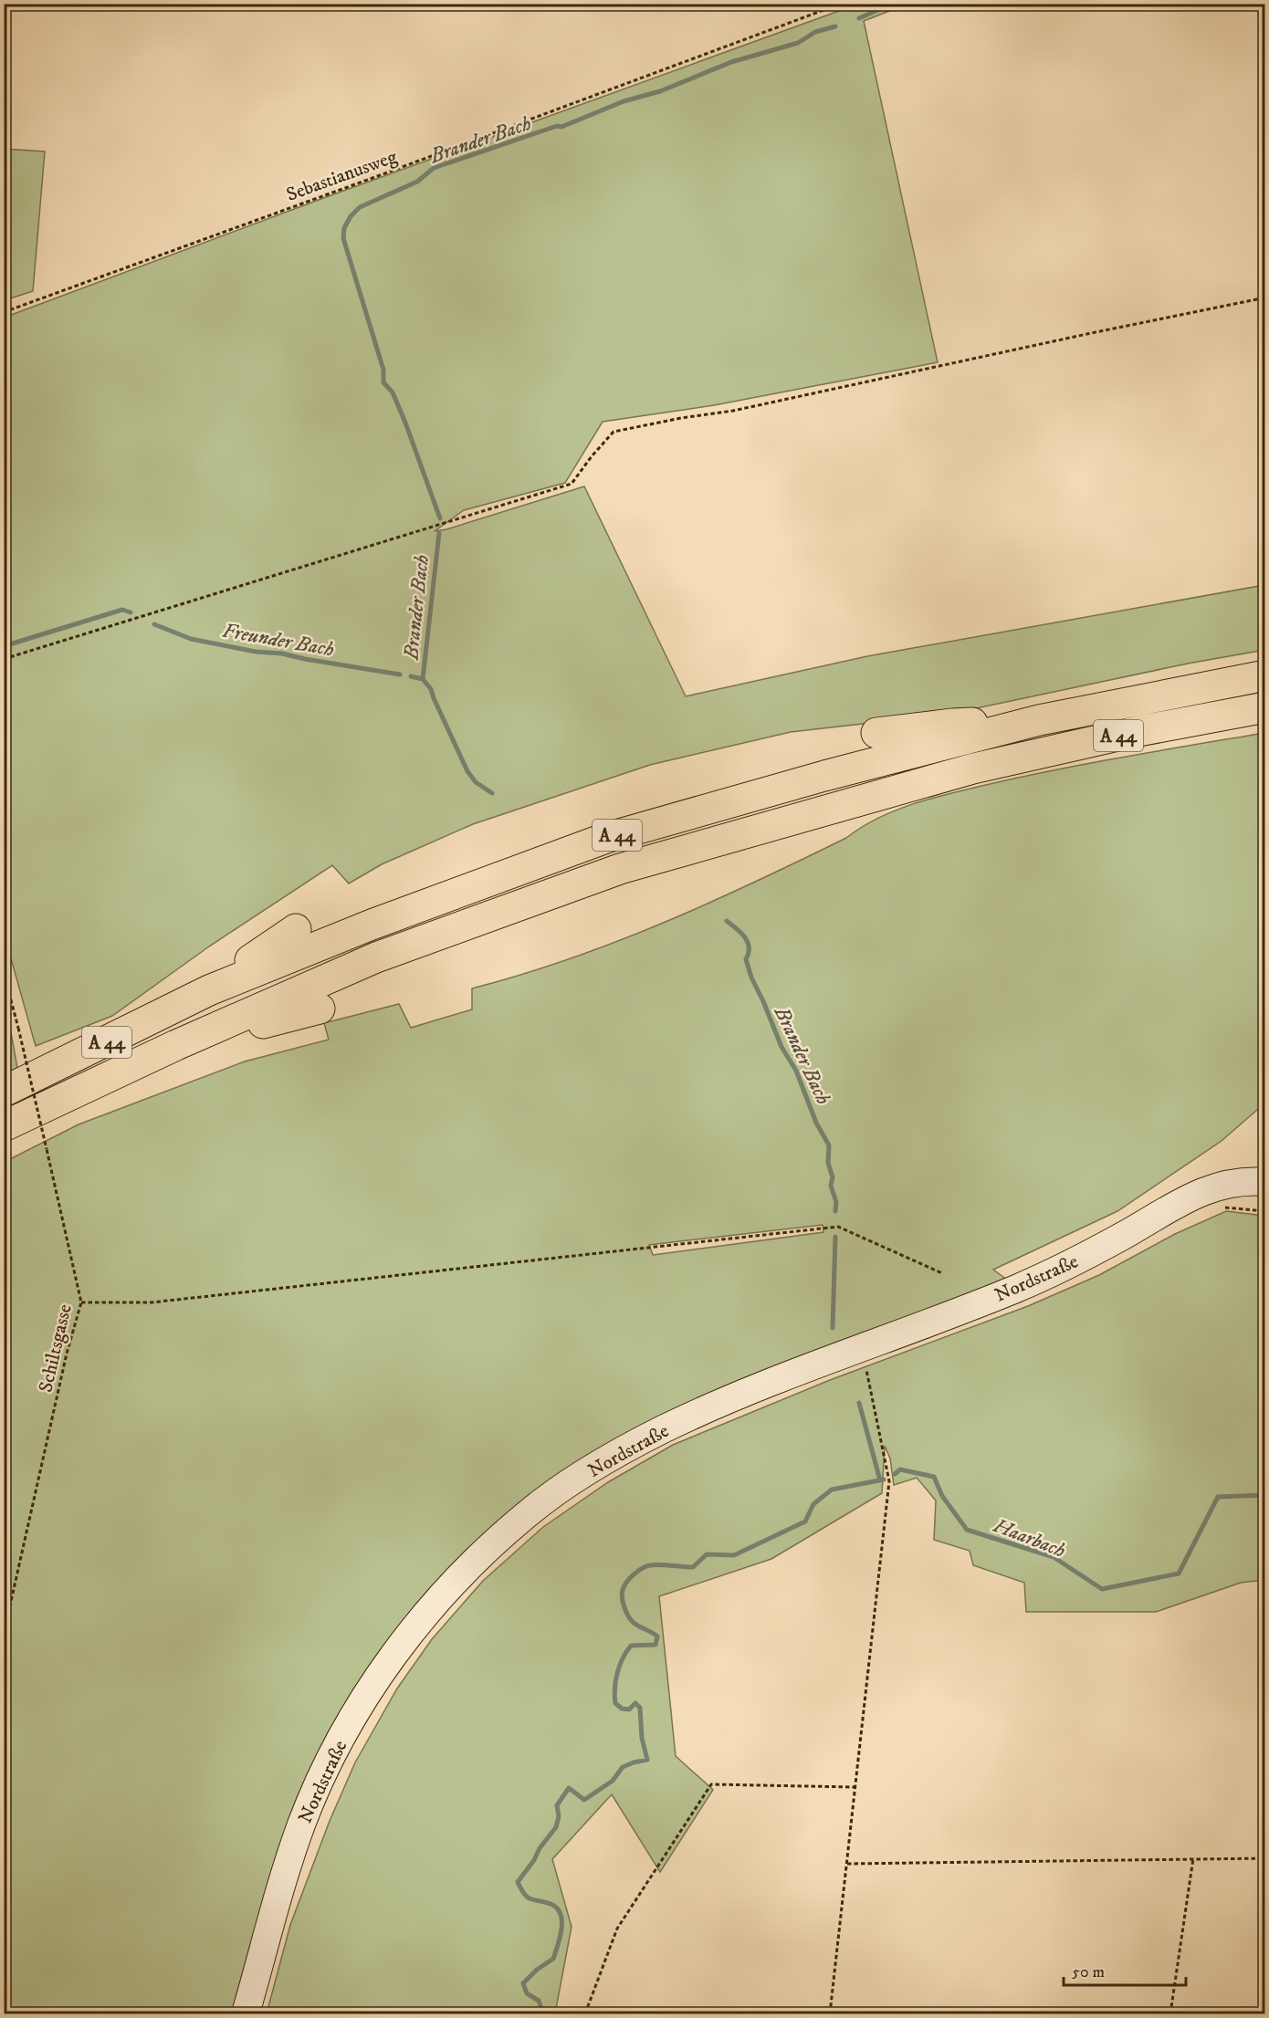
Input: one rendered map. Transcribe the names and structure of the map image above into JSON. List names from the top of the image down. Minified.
{"streets":{"highway":["A 44"],"main road":["Nordstraße"],"path":["Sebastianusweg","Schiltsgasse"]},"water":["Brander Bach","Freunder Bach","Haarbach"],"scale_bar":"50 m"}
